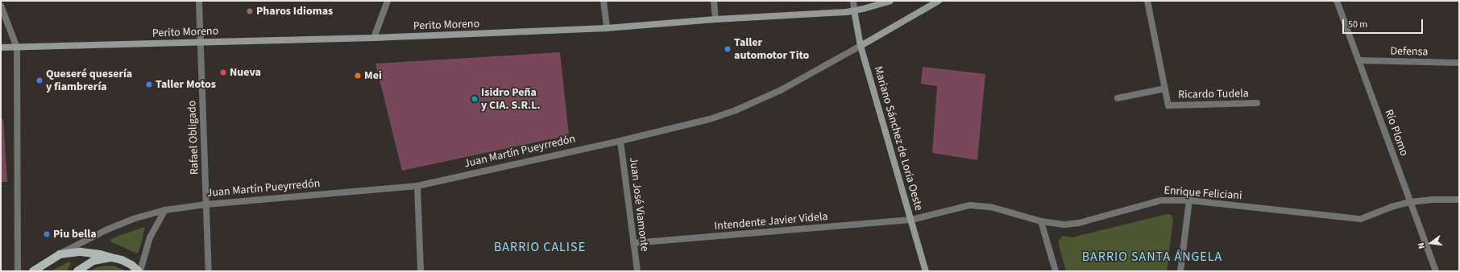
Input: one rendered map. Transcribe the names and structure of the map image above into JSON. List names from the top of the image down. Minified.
{"streets":{"main road":["Perito Moreno","Mariano Sánchez de Loria Oeste","Juan Martín Pueyrredón"],"street":["Defensa","Ricardo Tudela","Río Plomo","Rafael Obligado","Enrique Feliciani","Juan José Viamonte","Intendente Javier Videla"]},"crossings":[["Perito Moreno","Rafael Obligado"],["Perito Moreno","Mariano Sánchez de Loria Oeste"],["Defensa","Río Plomo"],["Río Plomo","Enrique Feliciani"],["Rafael Obligado","Juan Martín Pueyrredón"],["Mariano Sánchez de Loria Oeste","Juan Martín Pueyrredón"],["Mariano Sánchez de Loria Oeste","Enrique Feliciani"],["Mariano Sánchez de Loria Oeste","Intendente Javier Videla"],["Juan Martín Pueyrredón","Juan José Viamonte"],["Enrique Feliciani","Intendente Javier Videla"],["Juan José Viamonte","Intendente Javier Videla"]],"districts":["BARRIO CALISE","BARRIO SANTA ÁNGELA"],"places":["Pharos Idiomas","Taller automotor Tito","Nueva","Mei","Queseré quesería y fiambrería","Taller Motos","Isidro Peña y CIA. S.R.L.","Piu bella"],"scale_bar":"50 m","north":"left"}
